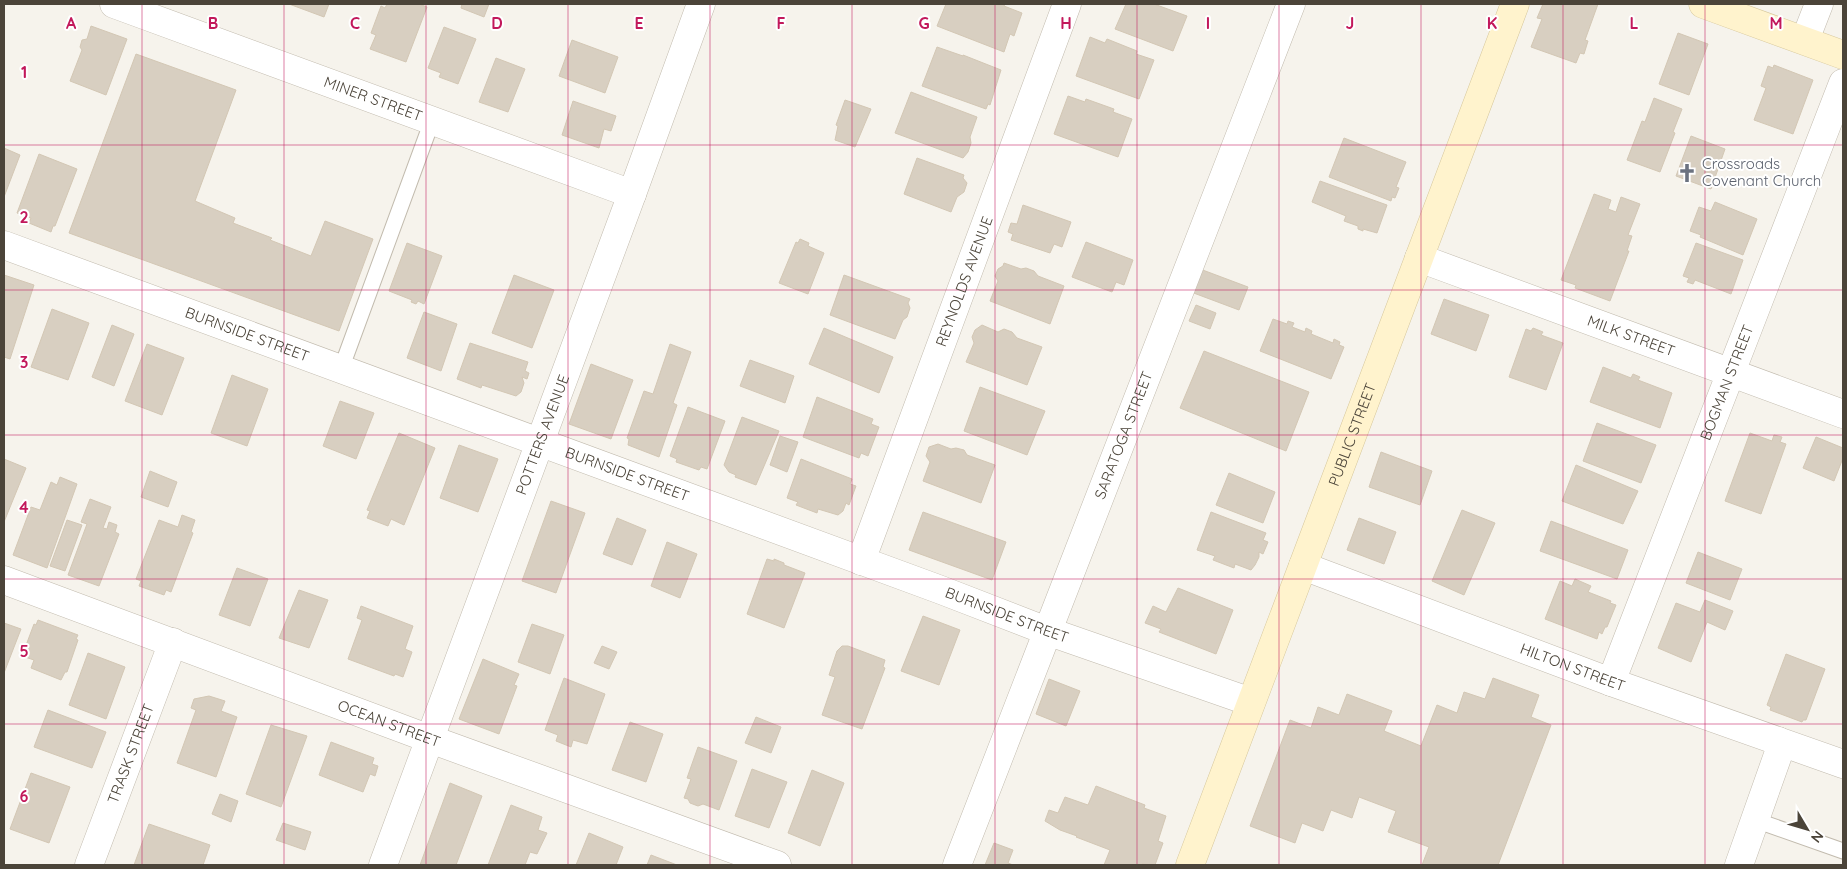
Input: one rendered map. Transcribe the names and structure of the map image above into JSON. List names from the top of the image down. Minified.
{"streets":{"main road":["PUBLIC STREET"],"street":["MINER STREET","REYNOLDS AVENUE","BURNSIDE STREET","MILK STREET","BOGMAN STREET","SARATOGA STREET","POTTERS AVENUE","HILTON STREET","OCEAN STREET","TRASK STREET"]},"crossings":[["MINER STREET","POTTERS AVENUE"],["REYNOLDS AVENUE","BURNSIDE STREET"],["BURNSIDE STREET","SARATOGA STREET"],["BURNSIDE STREET","PUBLIC STREET"],["BURNSIDE STREET","POTTERS AVENUE"],["MILK STREET","BOGMAN STREET"],["MILK STREET","PUBLIC STREET"],["BOGMAN STREET","HILTON STREET"],["PUBLIC STREET","HILTON STREET"],["POTTERS AVENUE","OCEAN STREET"],["OCEAN STREET","TRASK STREET"]],"places":{"church":["Crossroads Covenant Church"]},"north":"bottom right","grid":{"columns":["A","B","C","D","E","F","G","H","I","J","K","L","M"],"rows":["1","2","3","4","5","6"]}}
